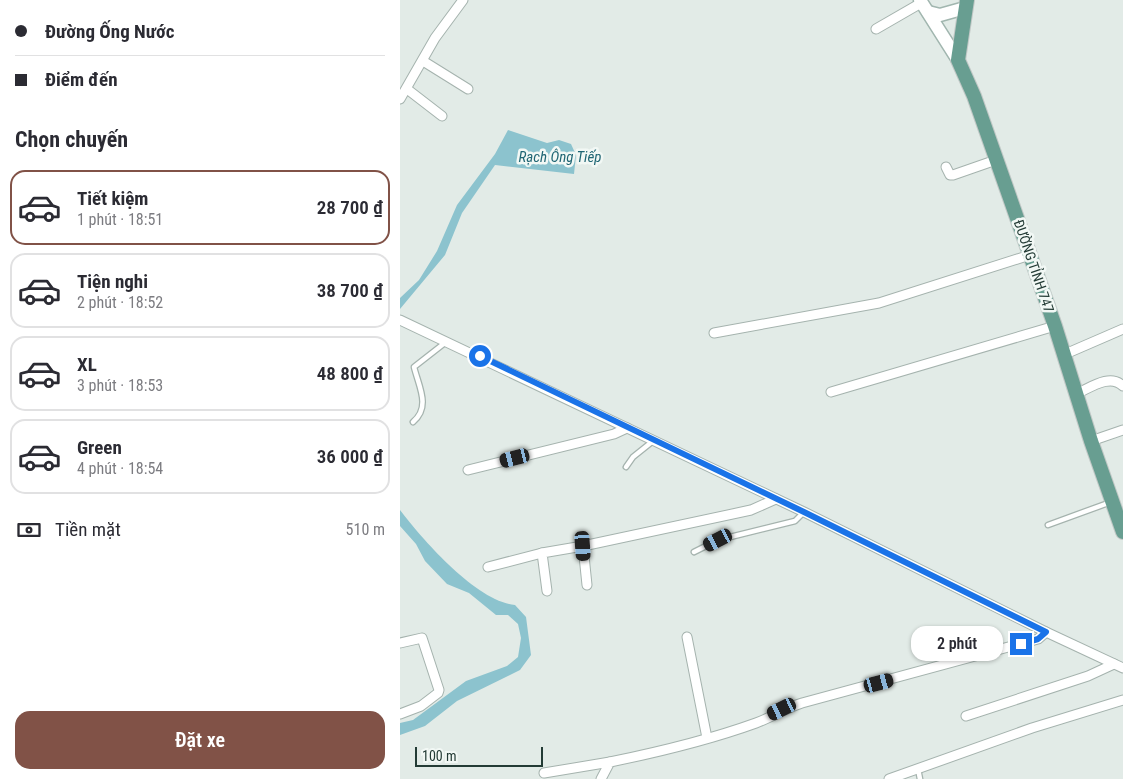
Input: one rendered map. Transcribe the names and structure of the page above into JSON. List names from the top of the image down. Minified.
{"streets":{"main road":["ĐƯỜNG TỈNH 747"]},"water":["Rạch Ông Tiếp"],"scale_bar":"100 m","page":{"banner":["Đường Ống Nước","Điểm đến"],"heading":"Chọn chuyến","list":[{"name":"Tiết kiệm","note":"1 phút · 18:51","value":"28 700 ₫"},{"name":"Tiện nghi","note":"2 phút · 18:52","value":"38 700 ₫"},{"name":"XL","note":"3 phút · 18:53","value":"48 800 ₫"},{"name":"Green","note":"4 phút · 18:54","value":"36 000 ₫"}],"pay":["Tiền mặt","510 m"],"bubble":"2 phút","buttons":"Đặt xe","scale":"100 m"}}
